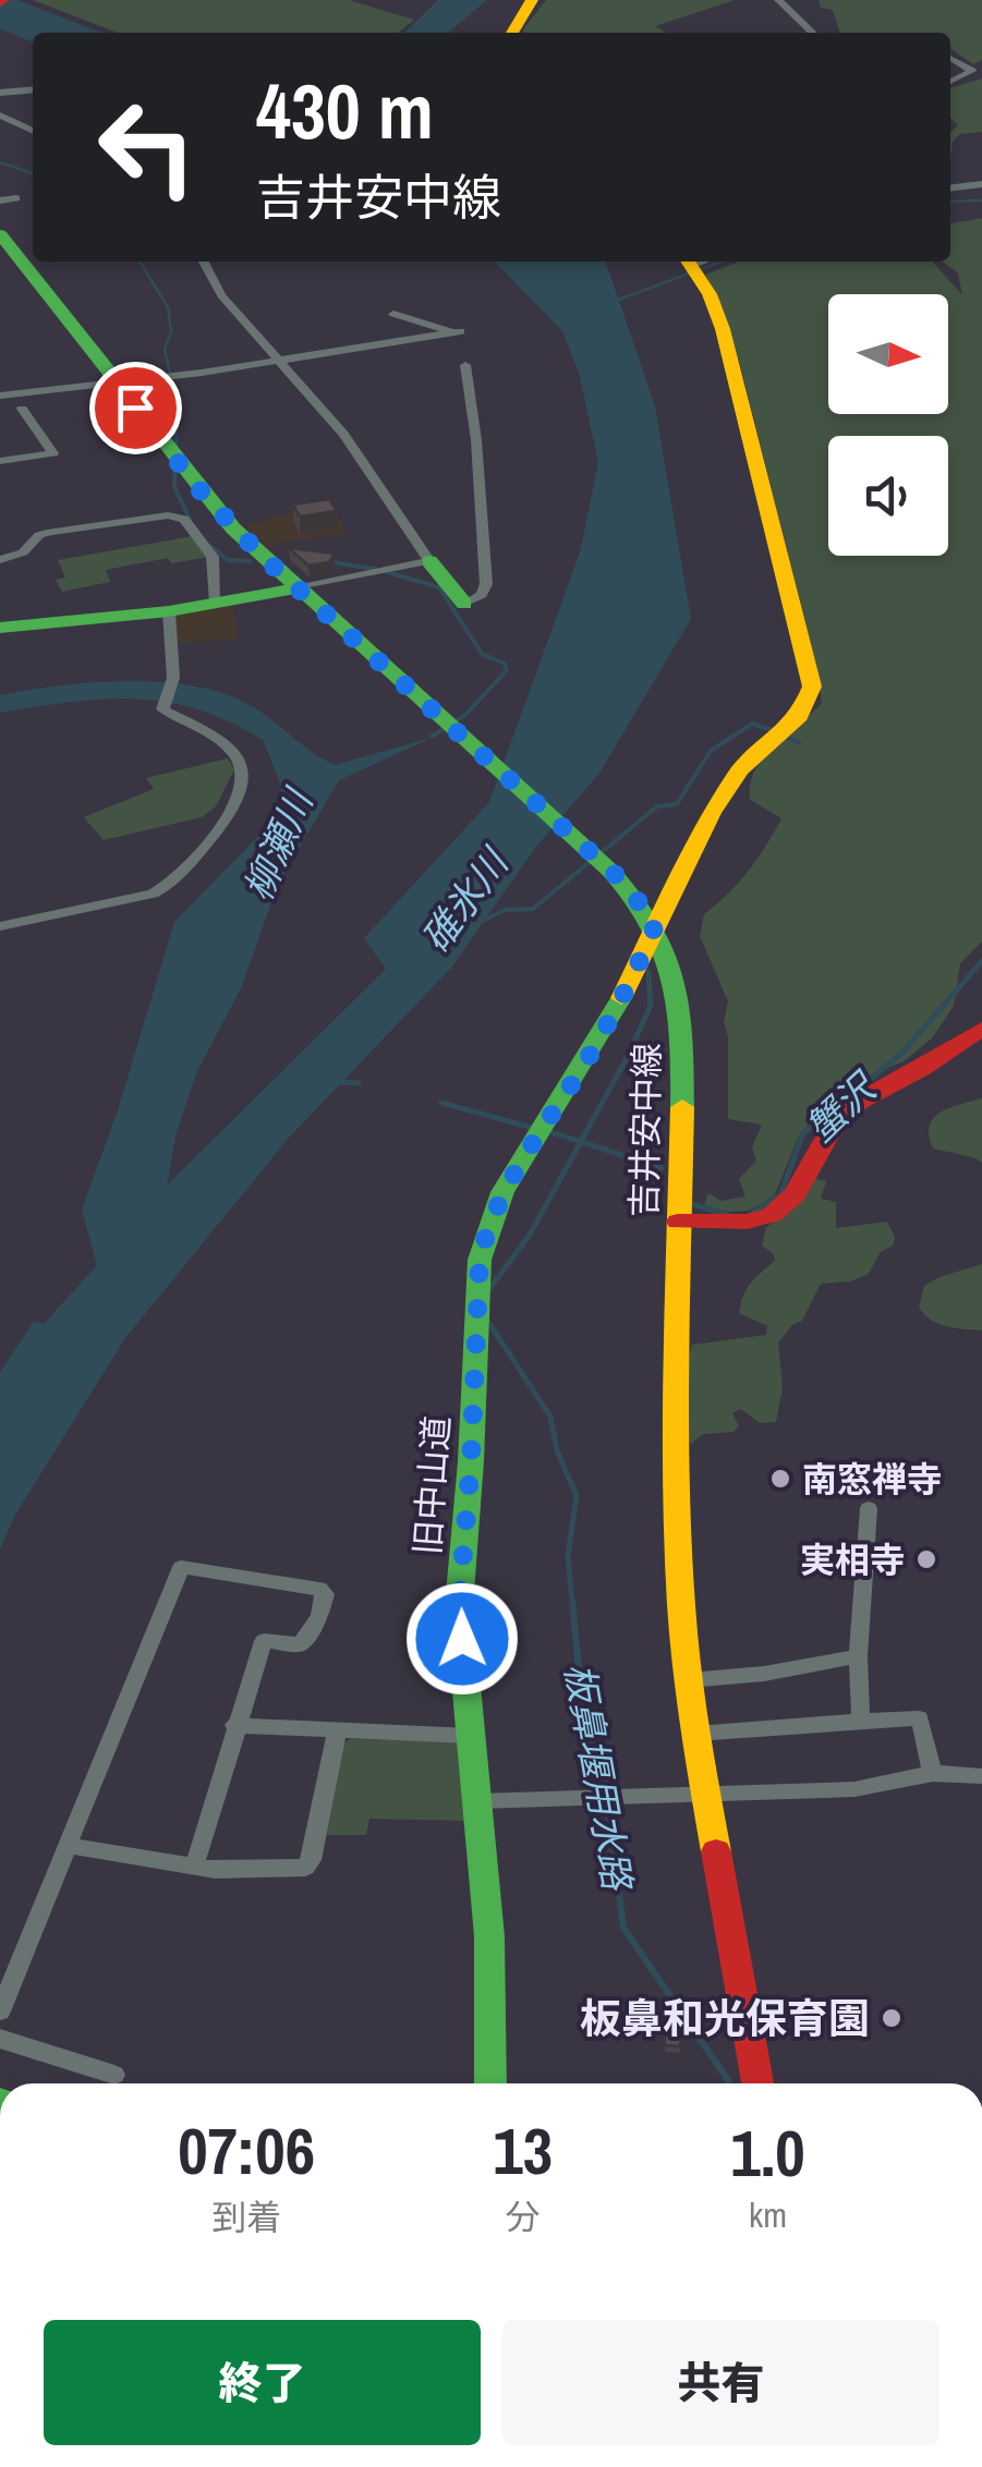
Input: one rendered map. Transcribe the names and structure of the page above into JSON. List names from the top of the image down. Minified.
{"streets":{"street":["吉井安中線","旧中山道"]},"crossings":[["吉井安中線","旧中山道"]],"water":["柳瀬川","碓氷川","蟹沢","板鼻堰用水路"],"places":["南窓禅寺","実相寺","板鼻和光保育園"],"north":"right","page":{"turn":["430 m","吉井安中線"],"eta":["07:06","到着","13","分","1.0","km"],"buttons":["終了","共有"]}}
